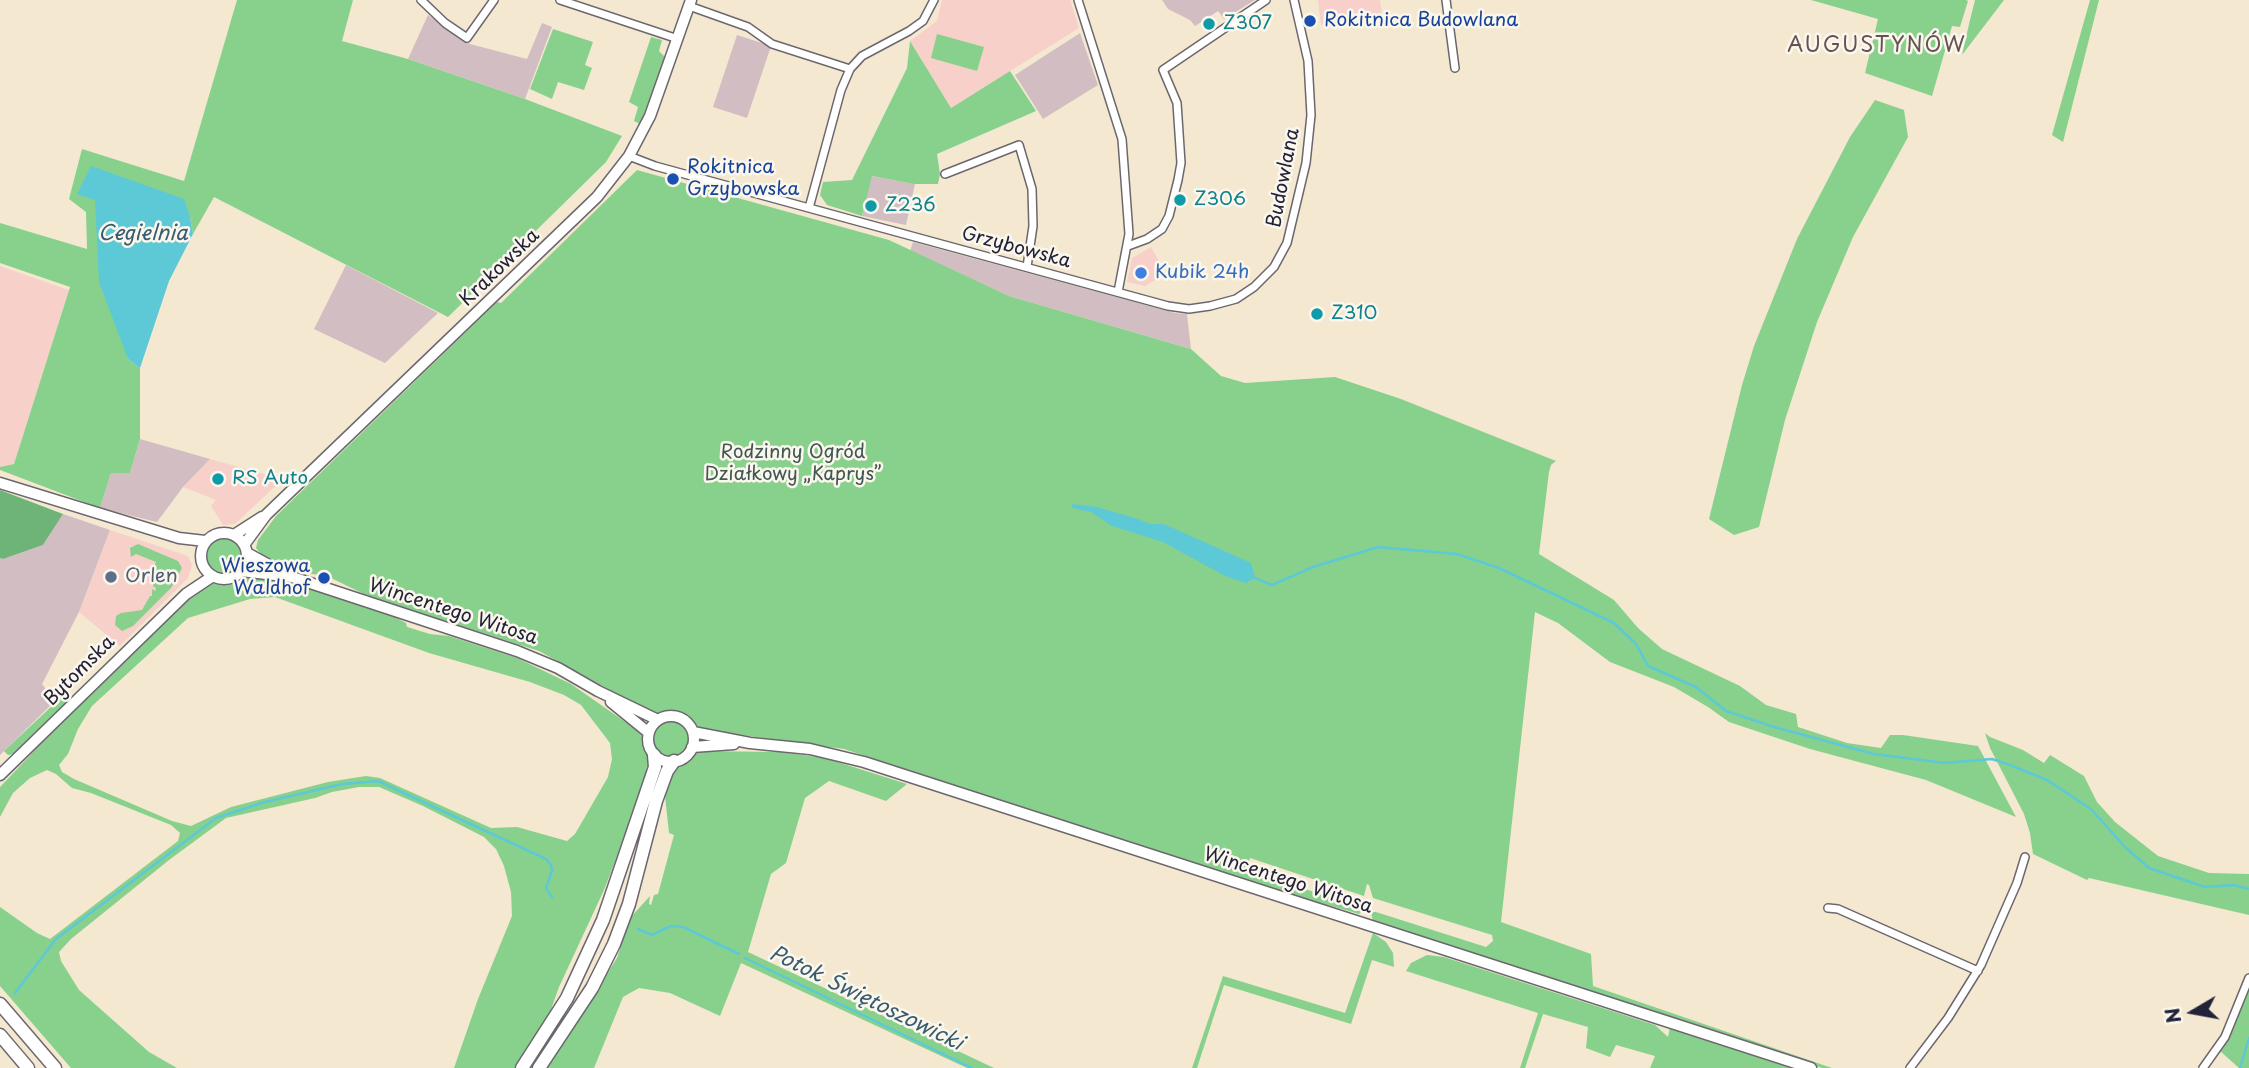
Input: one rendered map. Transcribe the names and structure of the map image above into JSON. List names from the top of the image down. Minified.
{"streets":{"main road":["Krakowska","Wincentego Witosa","Bytomska"],"street":["Budowlana","Grzybowska"]},"crossings":[["Budowlana","Grzybowska"],["Grzybowska","Krakowska"],["Krakowska","Wincentego Witosa"],["Krakowska","Bytomska"],["Wincentego Witosa","Bytomska"]],"districts":["AUGUSTYNÓW"],"water":["Cegielnia","Potok Świętoszowicki"],"parks":["Rodzinny Ogród Działkowy „Kaprys”"],"places":["Rokitnica Budowlana","Z307","Rokitnica Grzybowska","Z306","Z236","Kubik 24h","Z310","RS Auto","Orlen","Wieszowa Waldhof"],"north":"left"}
